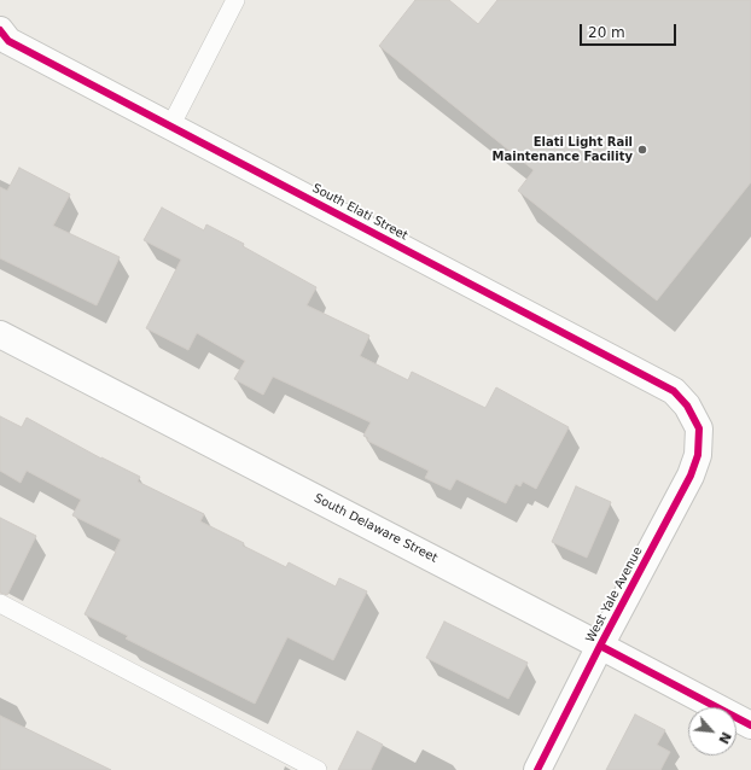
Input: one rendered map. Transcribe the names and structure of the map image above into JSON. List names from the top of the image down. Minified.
{"streets":{"street":["South Elati Street","South Delaware Street","West Yale Avenue"]},"crossings":[["South Elati Street","West Yale Avenue"],["South Delaware Street","West Yale Avenue"]],"places":["Elati Light Rail Maintenance Facility"],"scale_bar":"20 m","north":"bottom right"}
